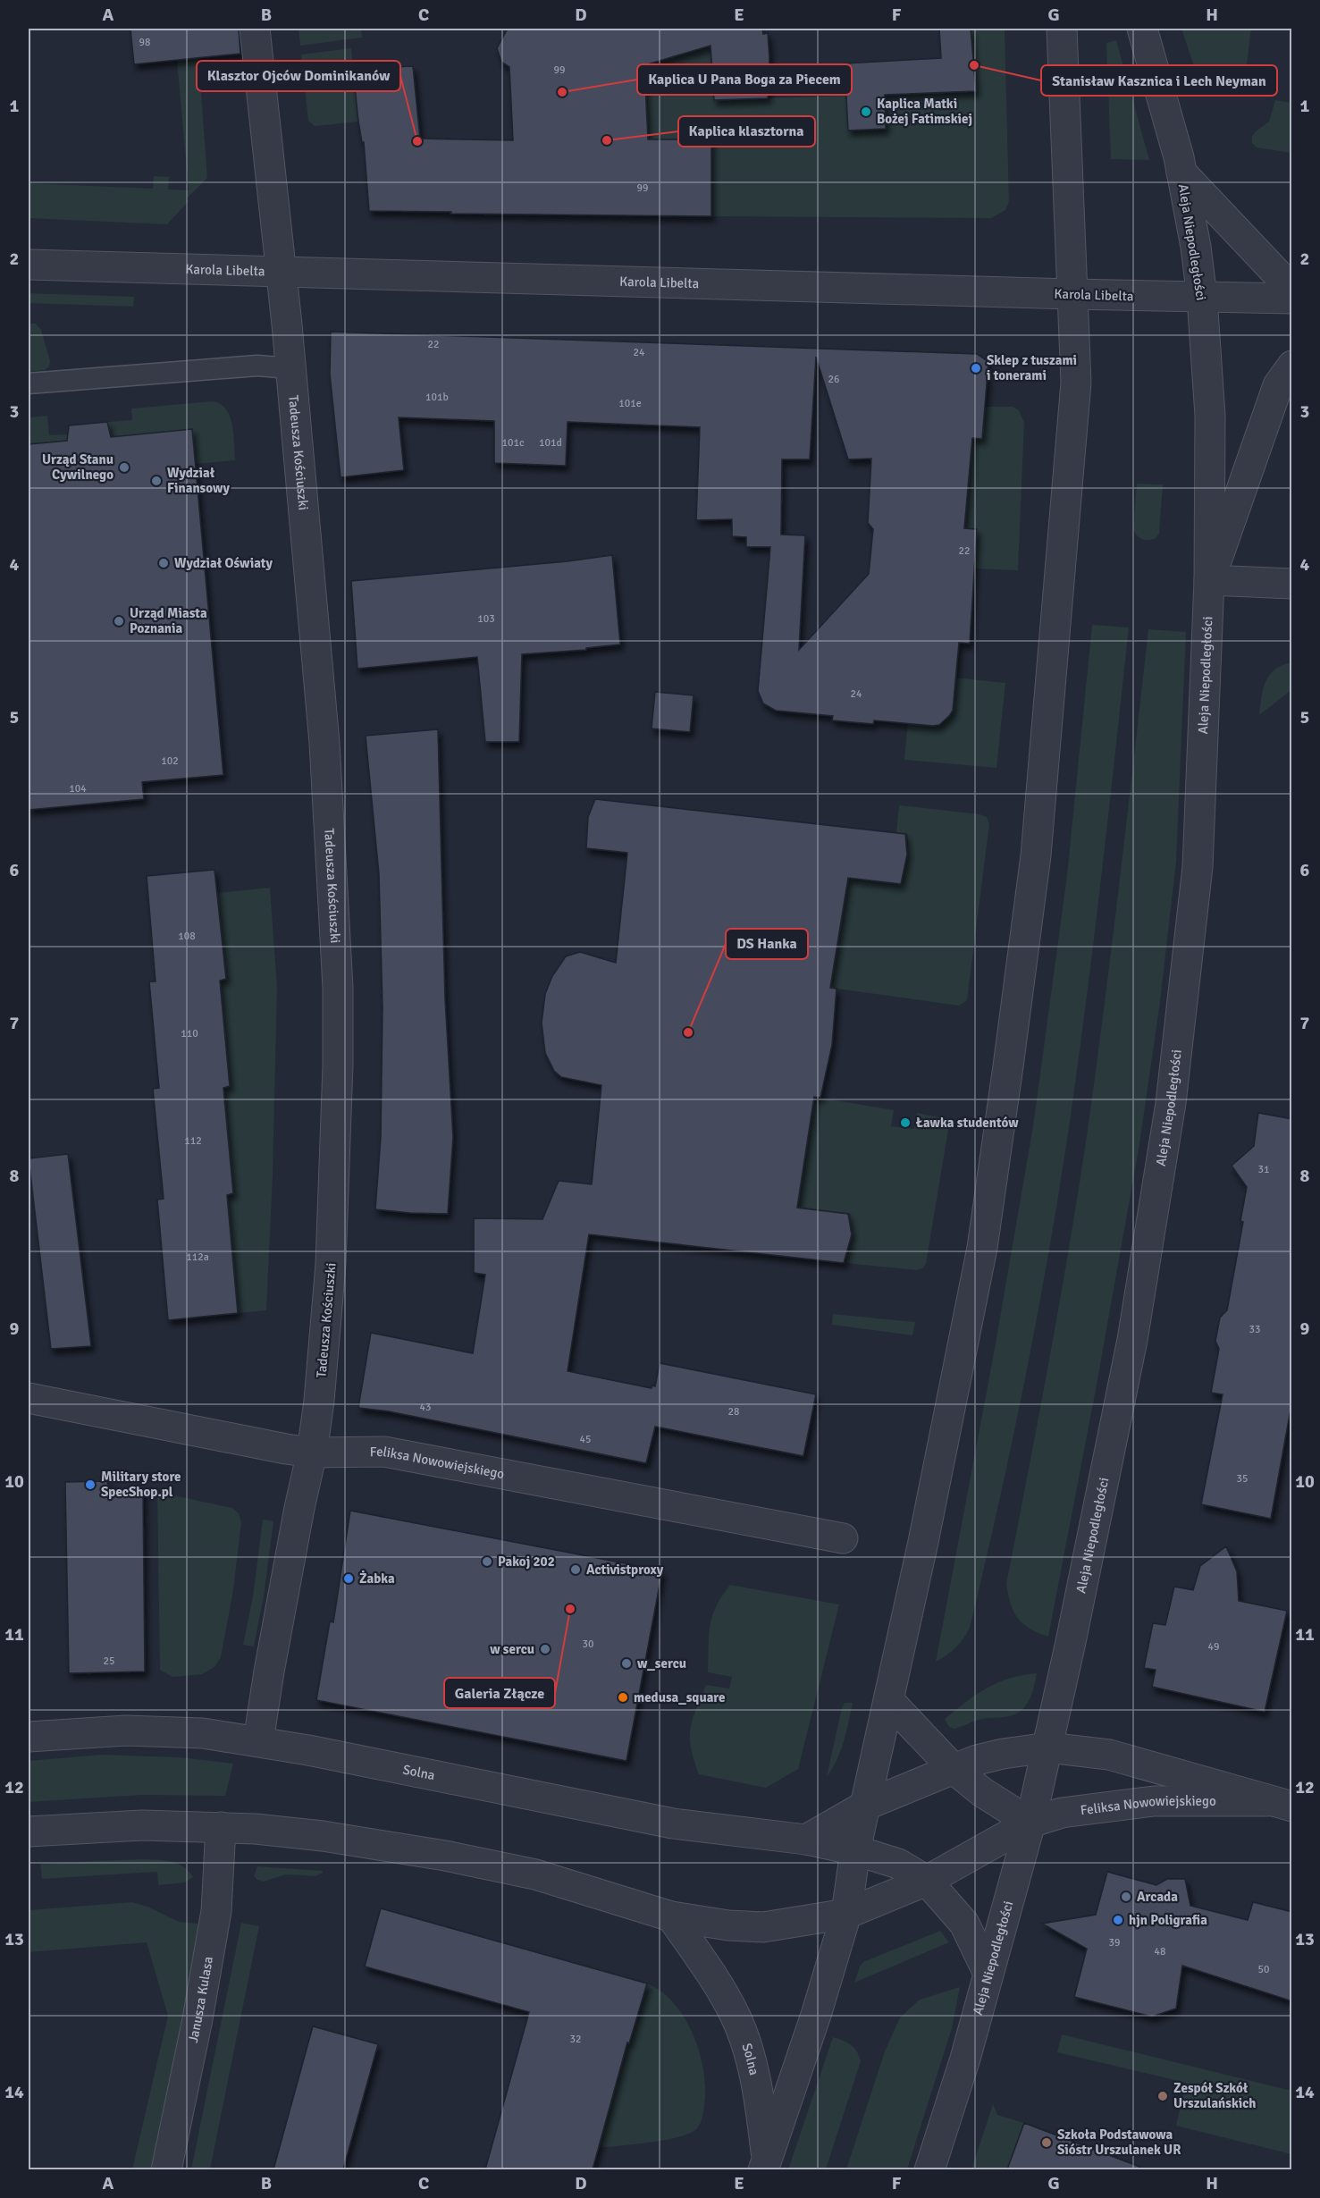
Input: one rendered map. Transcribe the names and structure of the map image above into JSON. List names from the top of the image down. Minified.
{"streets":{"street":["Aleja Niepodległości","Karola Libelta","Tadeusza Kościuszki","Feliksa Nowowiejskiego","Solna","Janusza Kulasa"]},"crossings":[["Aleja Niepodległości","Karola Libelta"],["Aleja Niepodległości","Feliksa Nowowiejskiego"],["Aleja Niepodległości","Solna"],["Karola Libelta","Tadeusza Kościuszki"],["Tadeusza Kościuszki","Feliksa Nowowiejskiego"],["Tadeusza Kościuszki","Solna"]],"places":["Stanisław Kasznica i Lech Neyman","Kaplica U Pana Boga za Piecem","Kaplica Matki Bożej Fatimskiej","Kaplica klasztorna","Klasztor Ojców Dominikanów","Sklep z tuszami i tonerami","Urząd Stanu Cywilnego","Wydział Finansowy","Wydział Oświaty","Urząd Miasta Poznania","DS Hanka","Ławka studentów","Military store SpecShop.pl","Pakoj 202","Activistproxy","Żabka","Galeria Złącze","w sercu","w_sercu","medusa_square","Arcada","hjn Poligrafia","Zespół Szkół Urszulańskich","Szkoła Podstawowa Sióstr Urszulanek UR"],"house_numbers":["98","99","99","22","24","26","101b","101e","101c","101d","22","103","24","102","104","108","110","112","31","112a","33","43","28","45","35","30","49","25","39","48","50","32"],"grid":{"columns":["A","B","C","D","E","F","G","H"],"rows":["1","2","3","4","5","6","7","8","9","10","11","12","13","14"]}}
